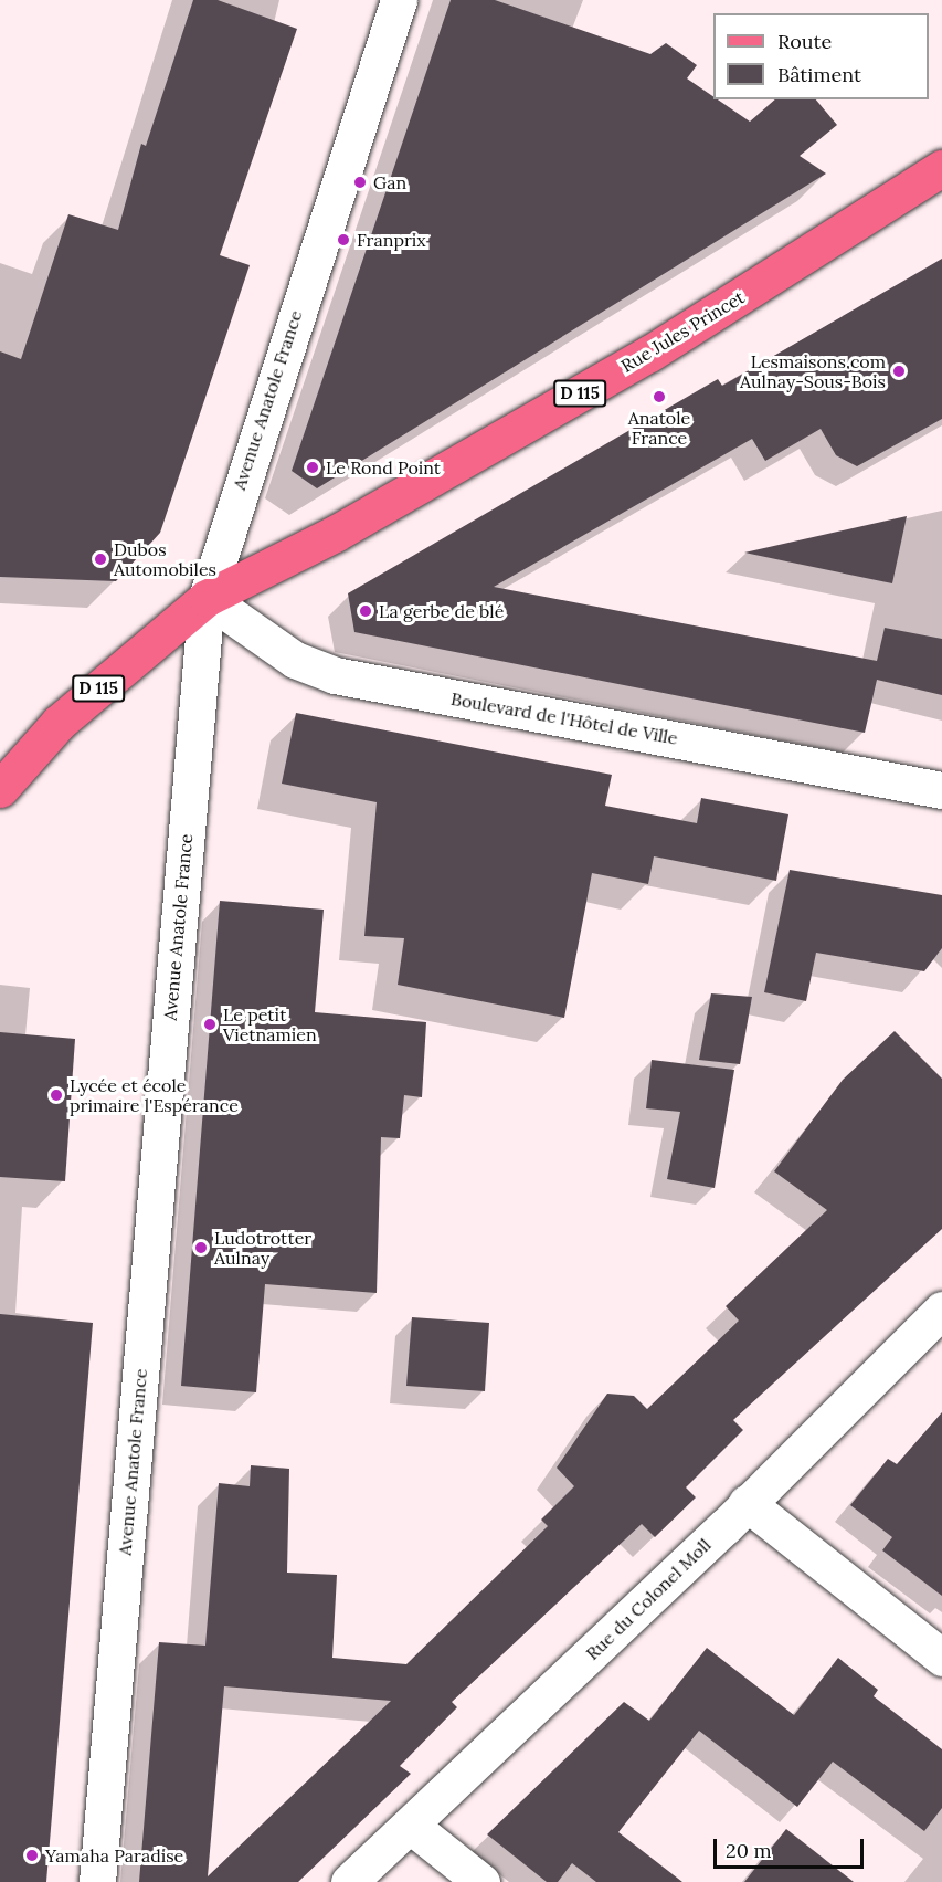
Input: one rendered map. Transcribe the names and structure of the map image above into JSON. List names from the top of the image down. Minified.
{"streets":{"main road":["Rue Jules Princet","D 115"],"street":["Avenue Anatole France","Boulevard de l'Hôtel de Ville","Rue du Colonel Moll"]},"crossings":[["Rue Jules Princet","D 115"],["Rue Jules Princet","Avenue Anatole France"],["Rue Jules Princet","Boulevard de l'Hôtel de Ville"],["D 115","Avenue Anatole France"],["D 115","Boulevard de l'Hôtel de Ville"],["Avenue Anatole France","Boulevard de l'Hôtel de Ville"]],"places":["Gan","Franprix","Lesmaisons.com Aulnay-Sous-Bois","Anatole France","Le Rond Point","Dubos Automobiles","La gerbe de blé","Le petit Vietnamien","Lycée et école primaire l'Espérance","Ludotrotter Aulnay","Yamaha Paradise"],"legend":["Route","Bâtiment"],"scale_bar":"20 m"}
